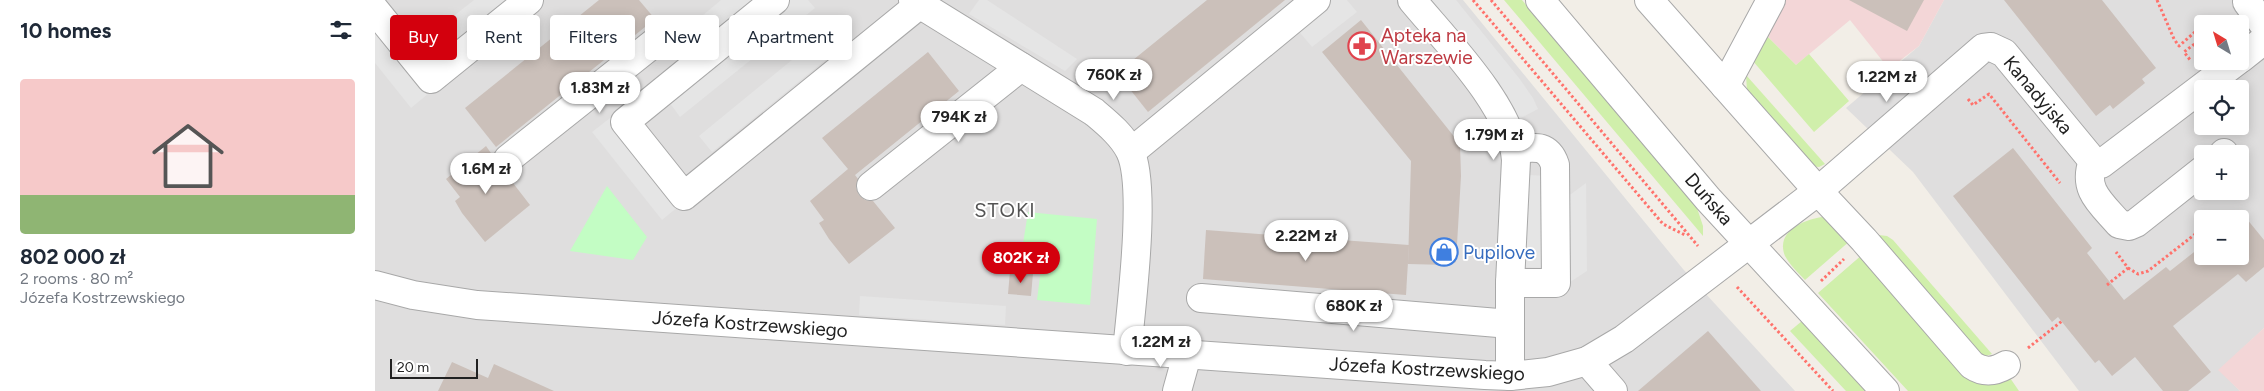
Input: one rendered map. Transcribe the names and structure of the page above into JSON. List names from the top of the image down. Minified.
{"streets":{"street":["Kanadyjska","Duńska","Józefa Kostrzewskiego"]},"crossings":[["Kanadyjska","Duńska"],["Kanadyjska","Józefa Kostrzewskiego"],["Duńska","Józefa Kostrzewskiego"]],"districts":["STOKI"],"places":{"pharmacy":["Apteka na Warszewie"],"shop":["Pupilove"]},"scale_bar":"20 m","north":"top left","page":{"heading":"10 homes","map_buttons":["+","−"],"chip":["Buy","Rent","Filters","New","Apartment"],"price":["760K zł","1.22M zł","1.83M zł","794K zł","1.79M zł","1.6M zł","2.22M zł","802K zł","680K zł","1.22M zł"],"list":[{"name":"802 000 zł","note":"2 rooms · 80 m² · Józefa Kostrzewskiego"}],"scale":"20 m"}}
